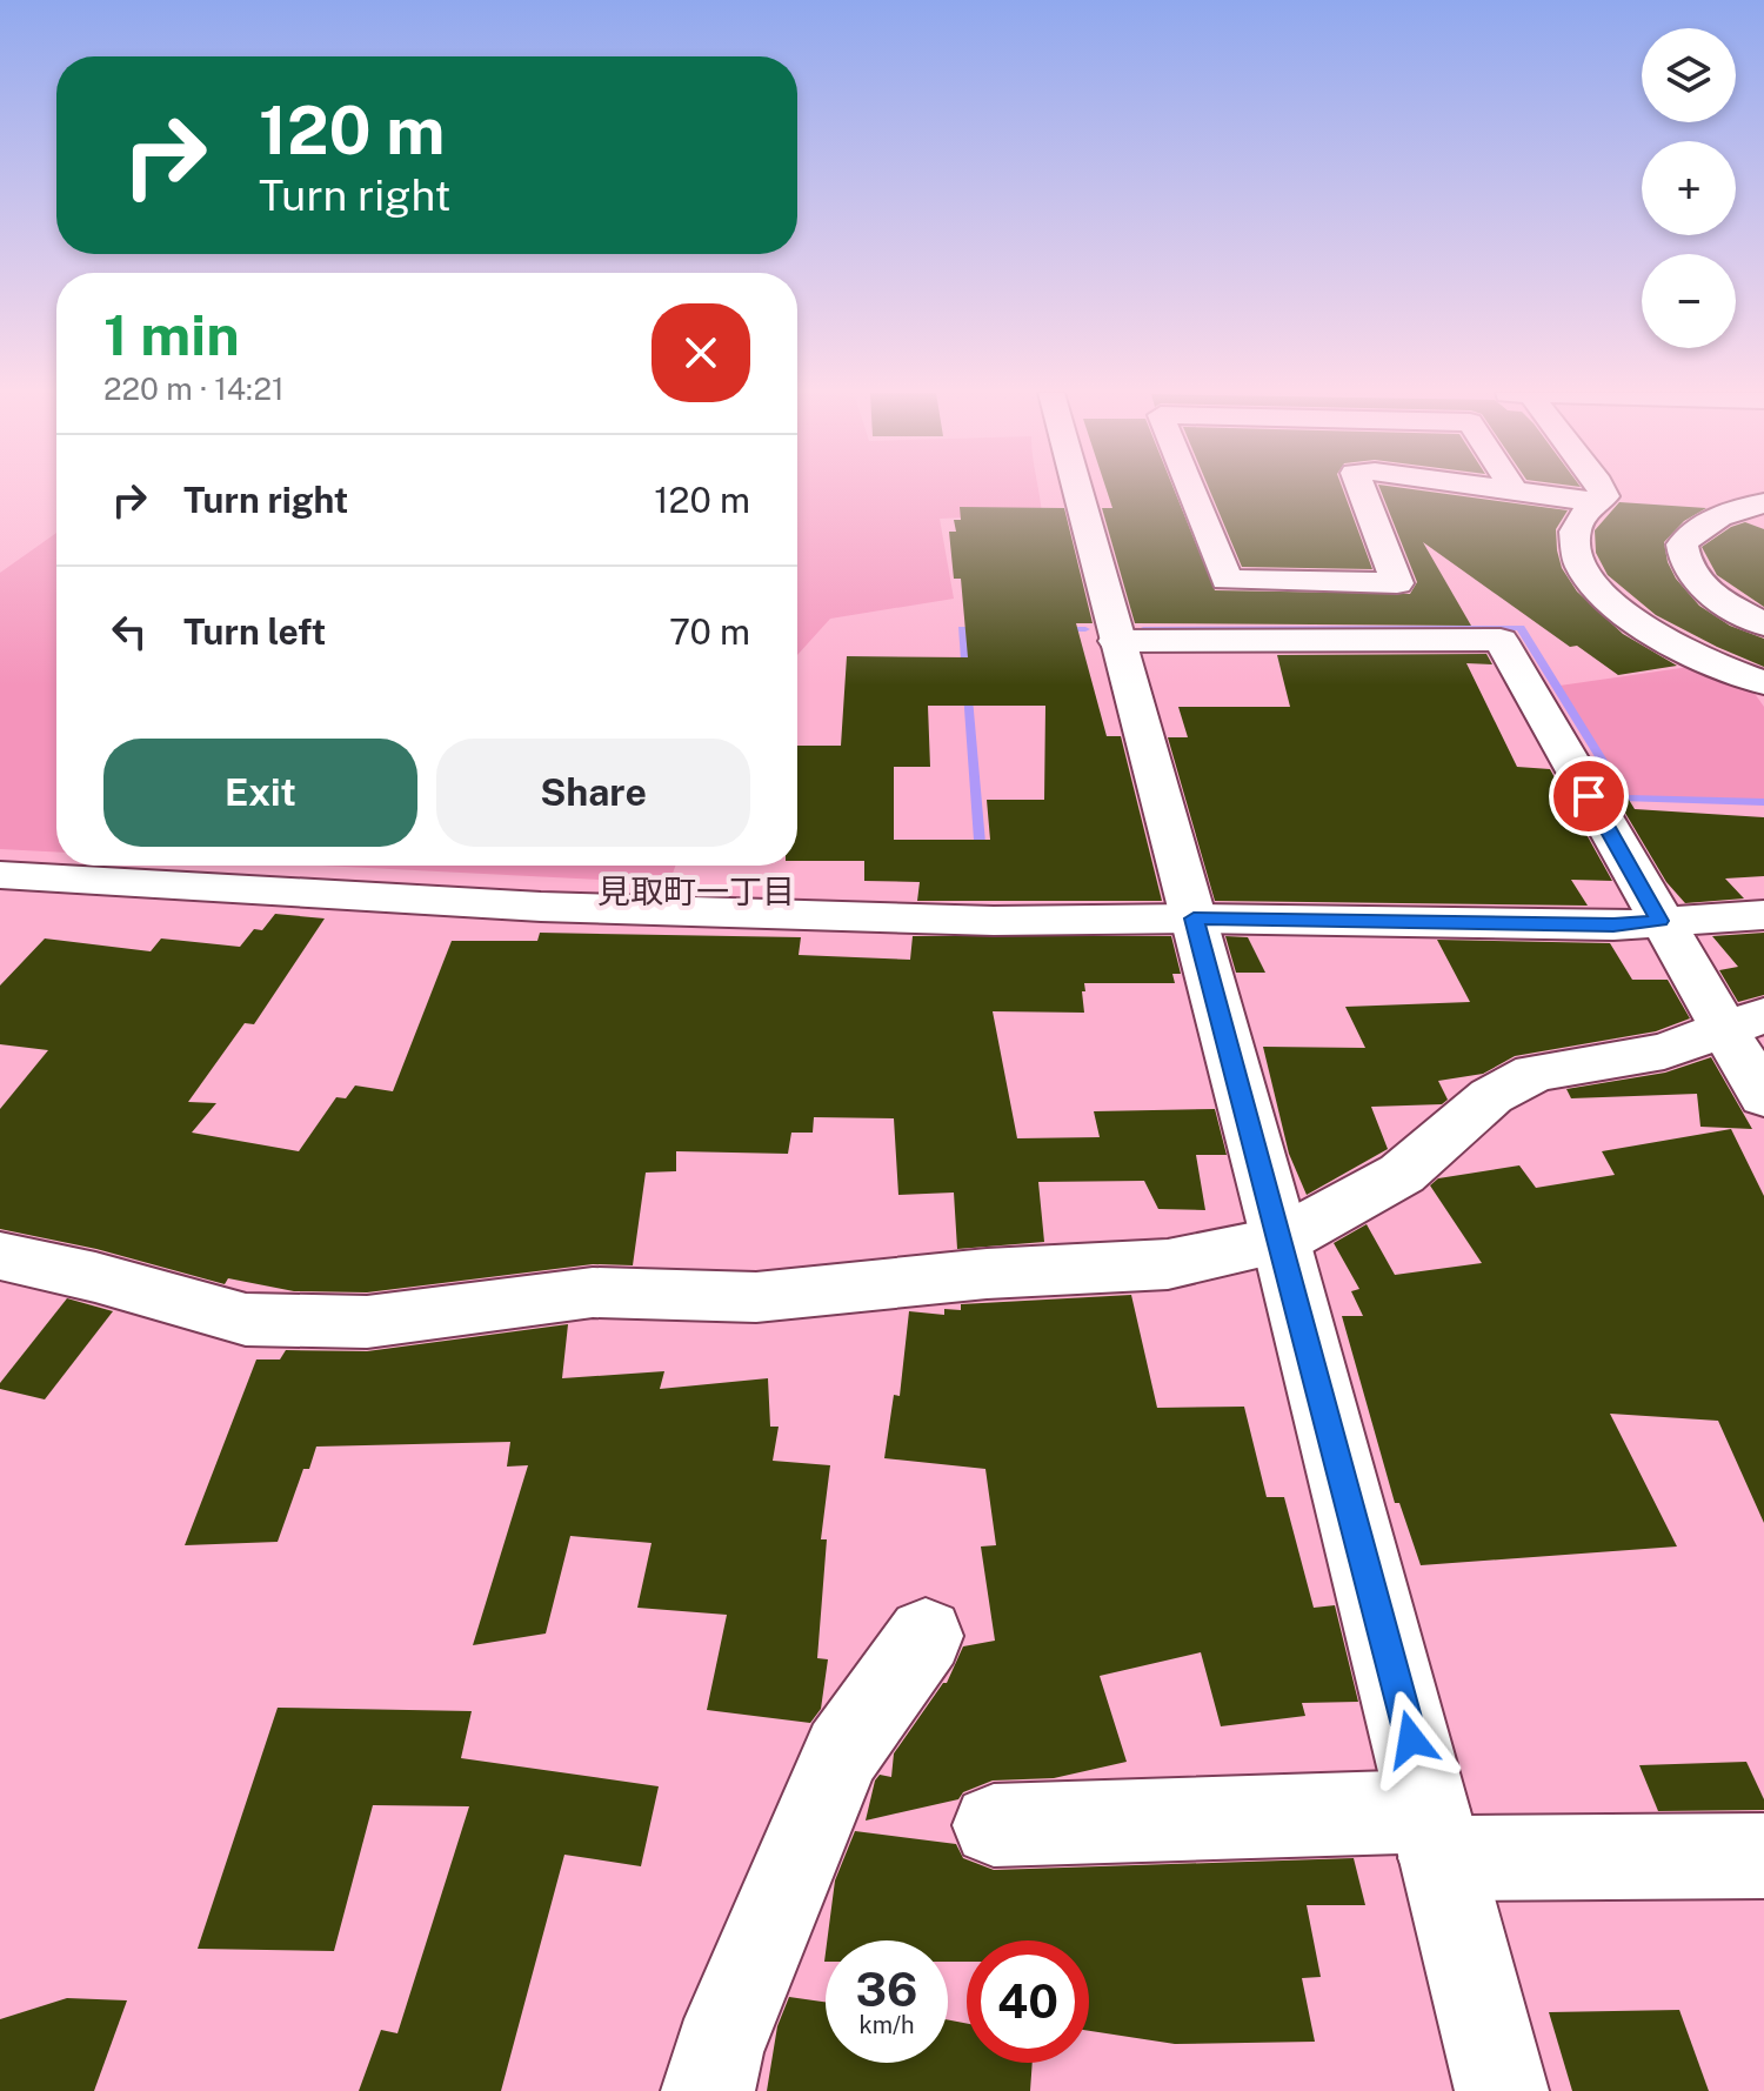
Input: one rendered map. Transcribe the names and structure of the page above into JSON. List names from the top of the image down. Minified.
{"districts":["見取町一丁目"],"page":{"map_buttons":["+","−"],"turn":["120 m","Turn right"],"heading":["1 min","220 m · 14:21"],"list":[{"name":"Turn right","value":"120 m"},{"name":"Turn left","value":"70 m"}],"buttons":["Exit","Share"],"speed":"36 km/h","limit":"40"}}
